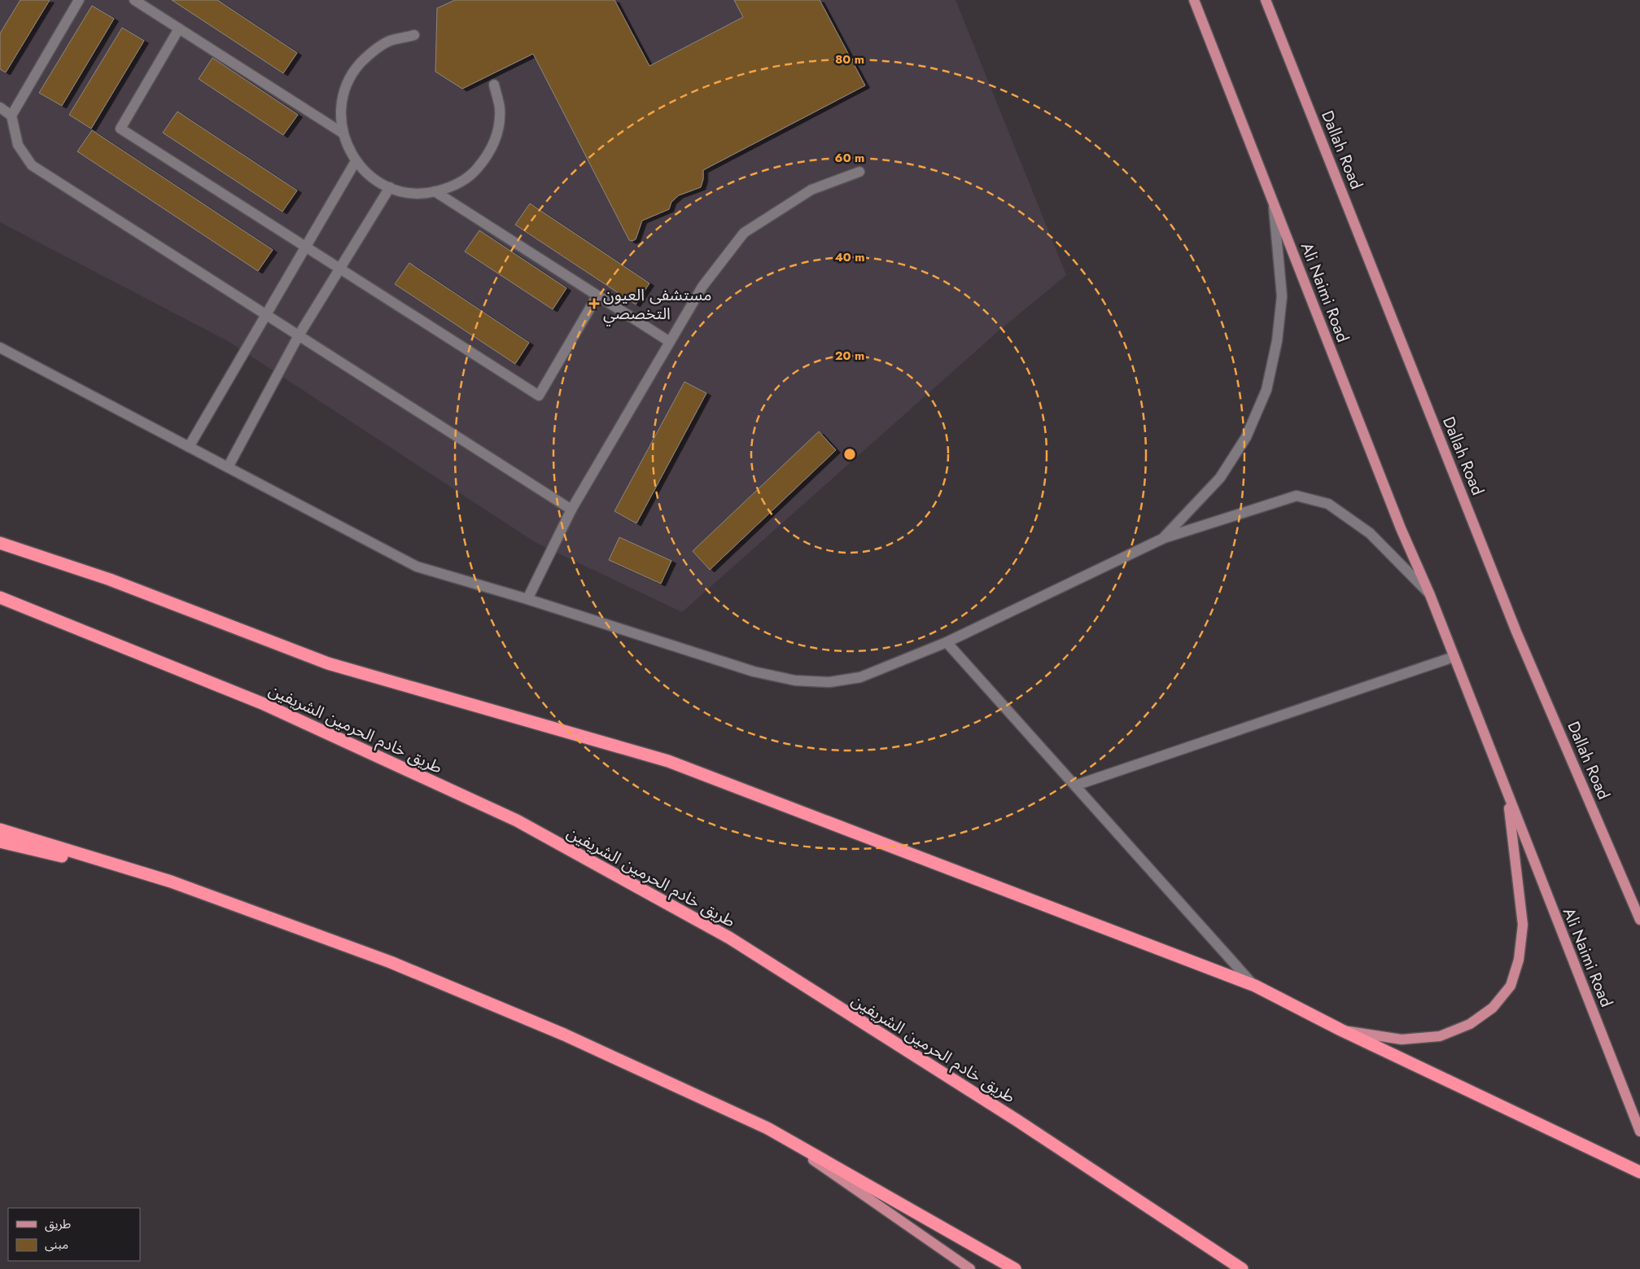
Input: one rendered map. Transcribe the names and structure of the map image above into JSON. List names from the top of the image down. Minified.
{"streets":{"highway":["طريق خادم الحرمين الشريفين"],"main road":["Dallah Road","Ali Naimi Road"]},"places":{"health":["مستشفى العيون التخصصي"]},"legend":["طريق","مبنى"],"rings":["80 m","60 m","40 m","20 m"]}
